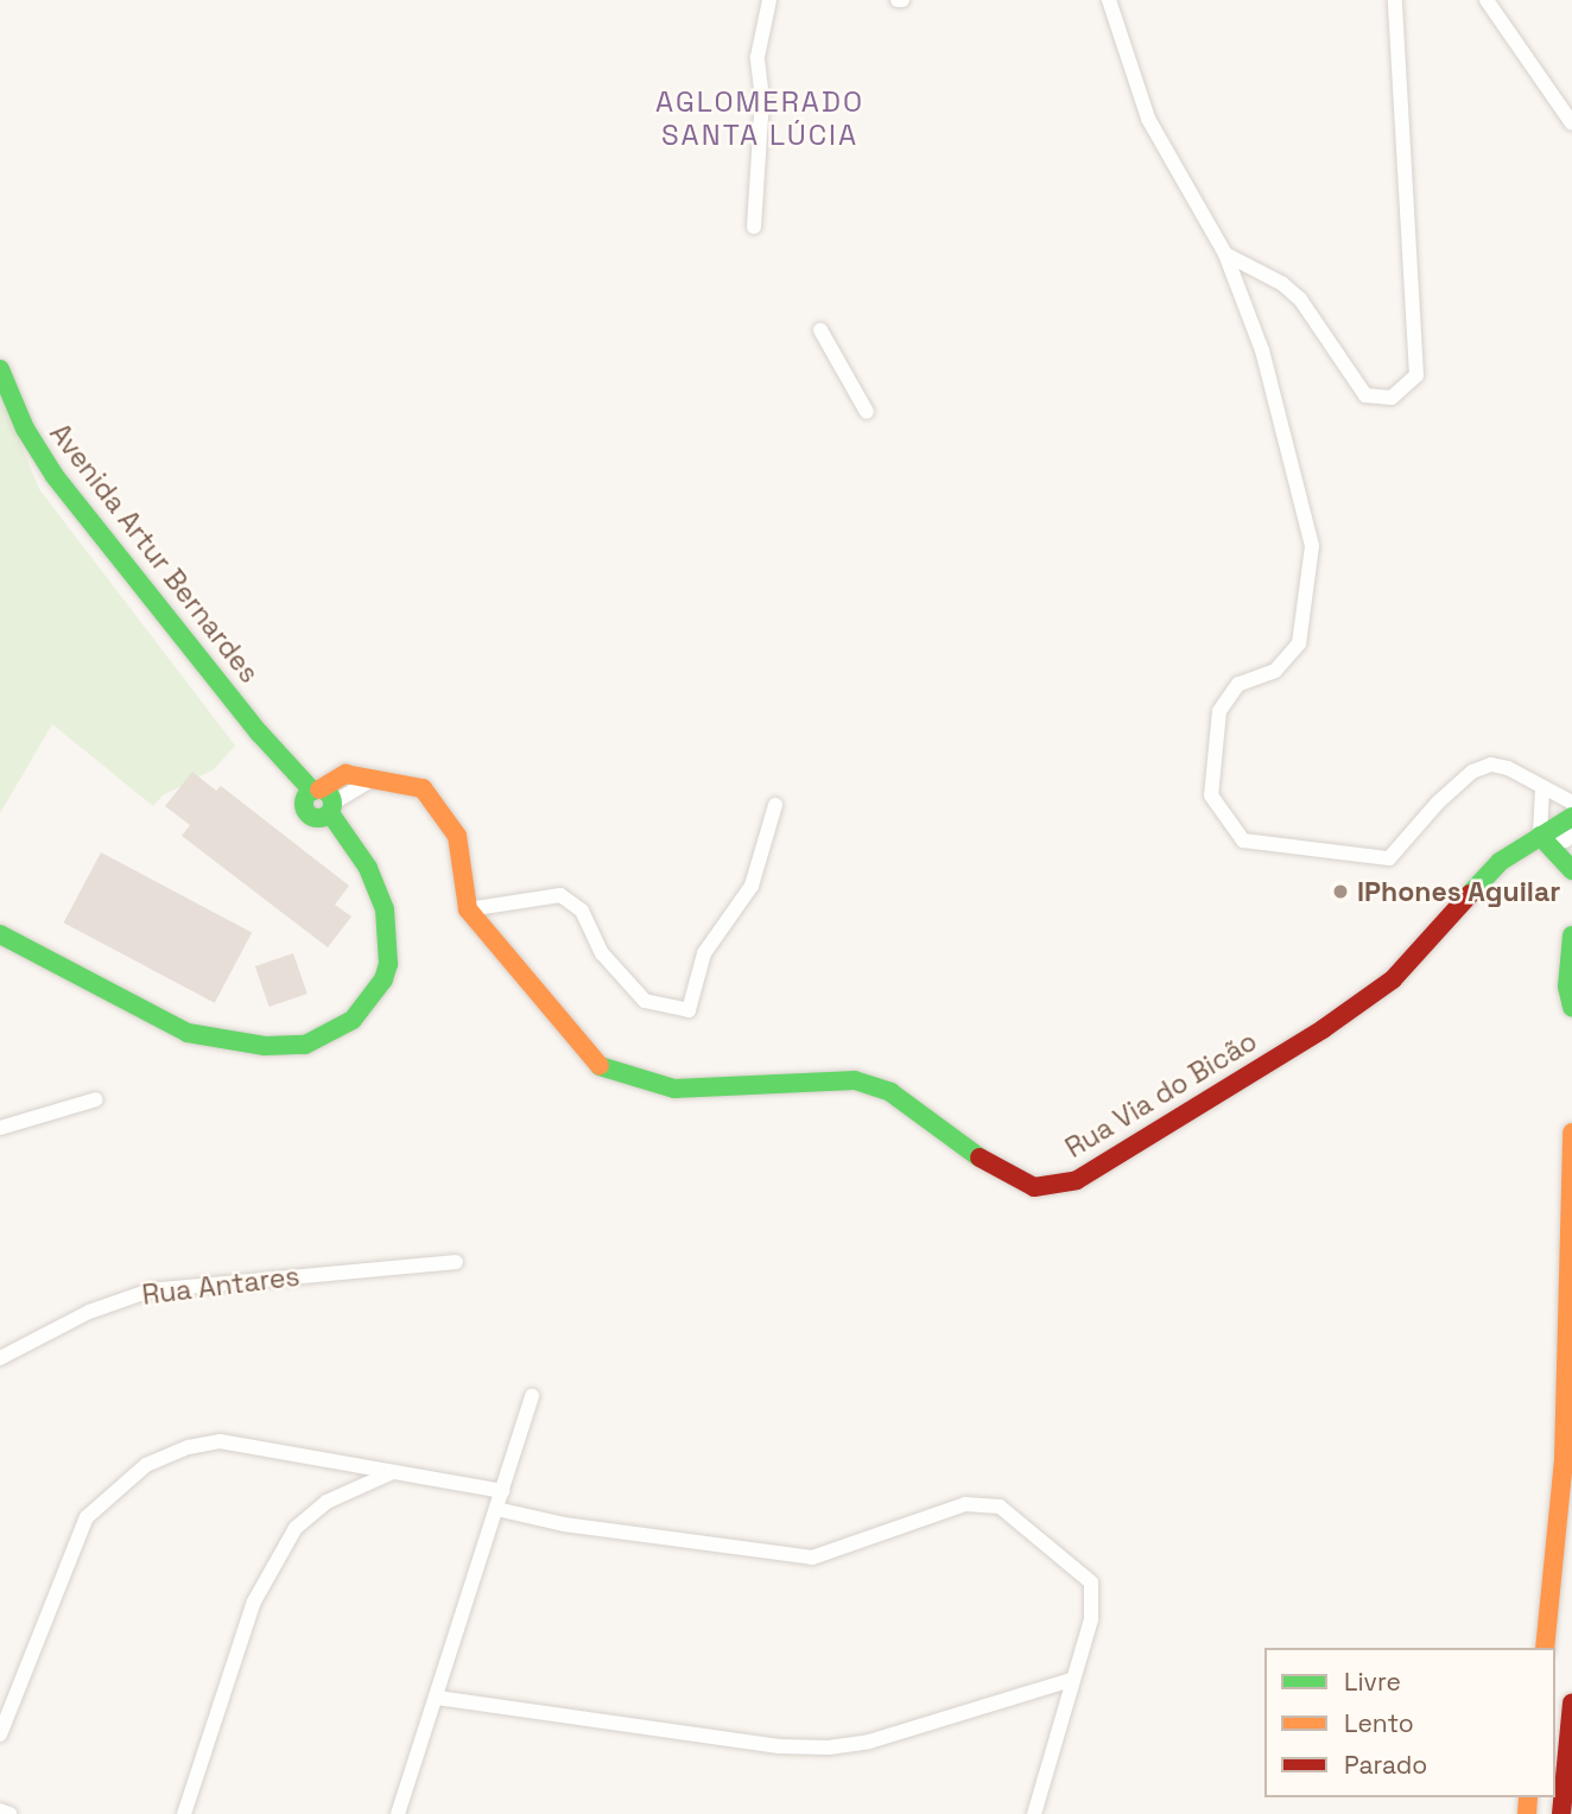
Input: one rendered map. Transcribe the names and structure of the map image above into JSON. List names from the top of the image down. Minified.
{"streets":{"main road":["Avenida Artur Bernardes","Rua Via do Bicão"],"street":["Rua Antares"]},"districts":["AGLOMERADO SANTA LÚCIA"],"places":["IPhones Aguilar"],"legend":["Livre","Lento","Parado"]}
